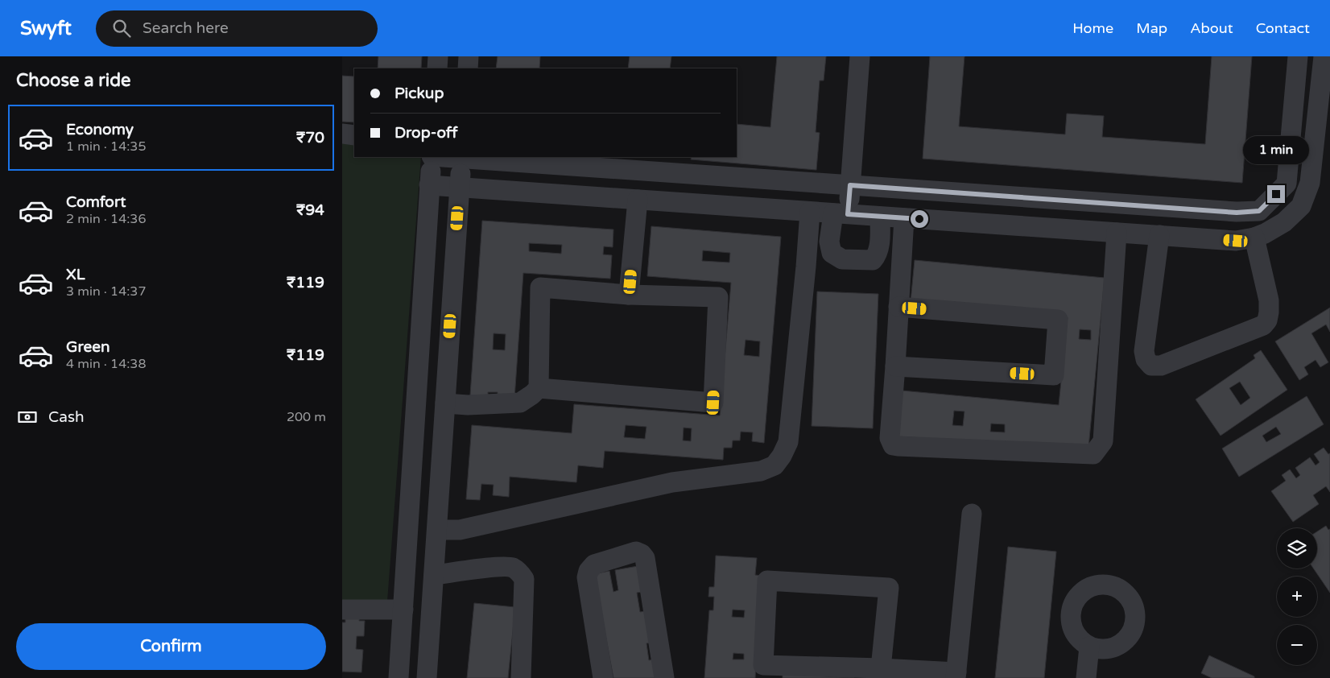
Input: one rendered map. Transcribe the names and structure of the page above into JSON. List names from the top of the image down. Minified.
{"page":{"header":"Swyft","search":"Search here","nav":["Home","Map","About","Contact"],"heading":"Choose a ride","banner":["Pickup","Drop-off"],"list":[{"name":"Economy","note":"1 min · 14:35","value":"₹70"},{"name":"Comfort","note":"2 min · 14:36","value":"₹94"},{"name":"XL","note":"3 min · 14:37","value":"₹119"},{"name":"Green","note":"4 min · 14:38","value":"₹119"}],"bubble":"1 min","pay":["Cash","200 m"],"map_buttons":["+","−"],"buttons":"Confirm"}}
